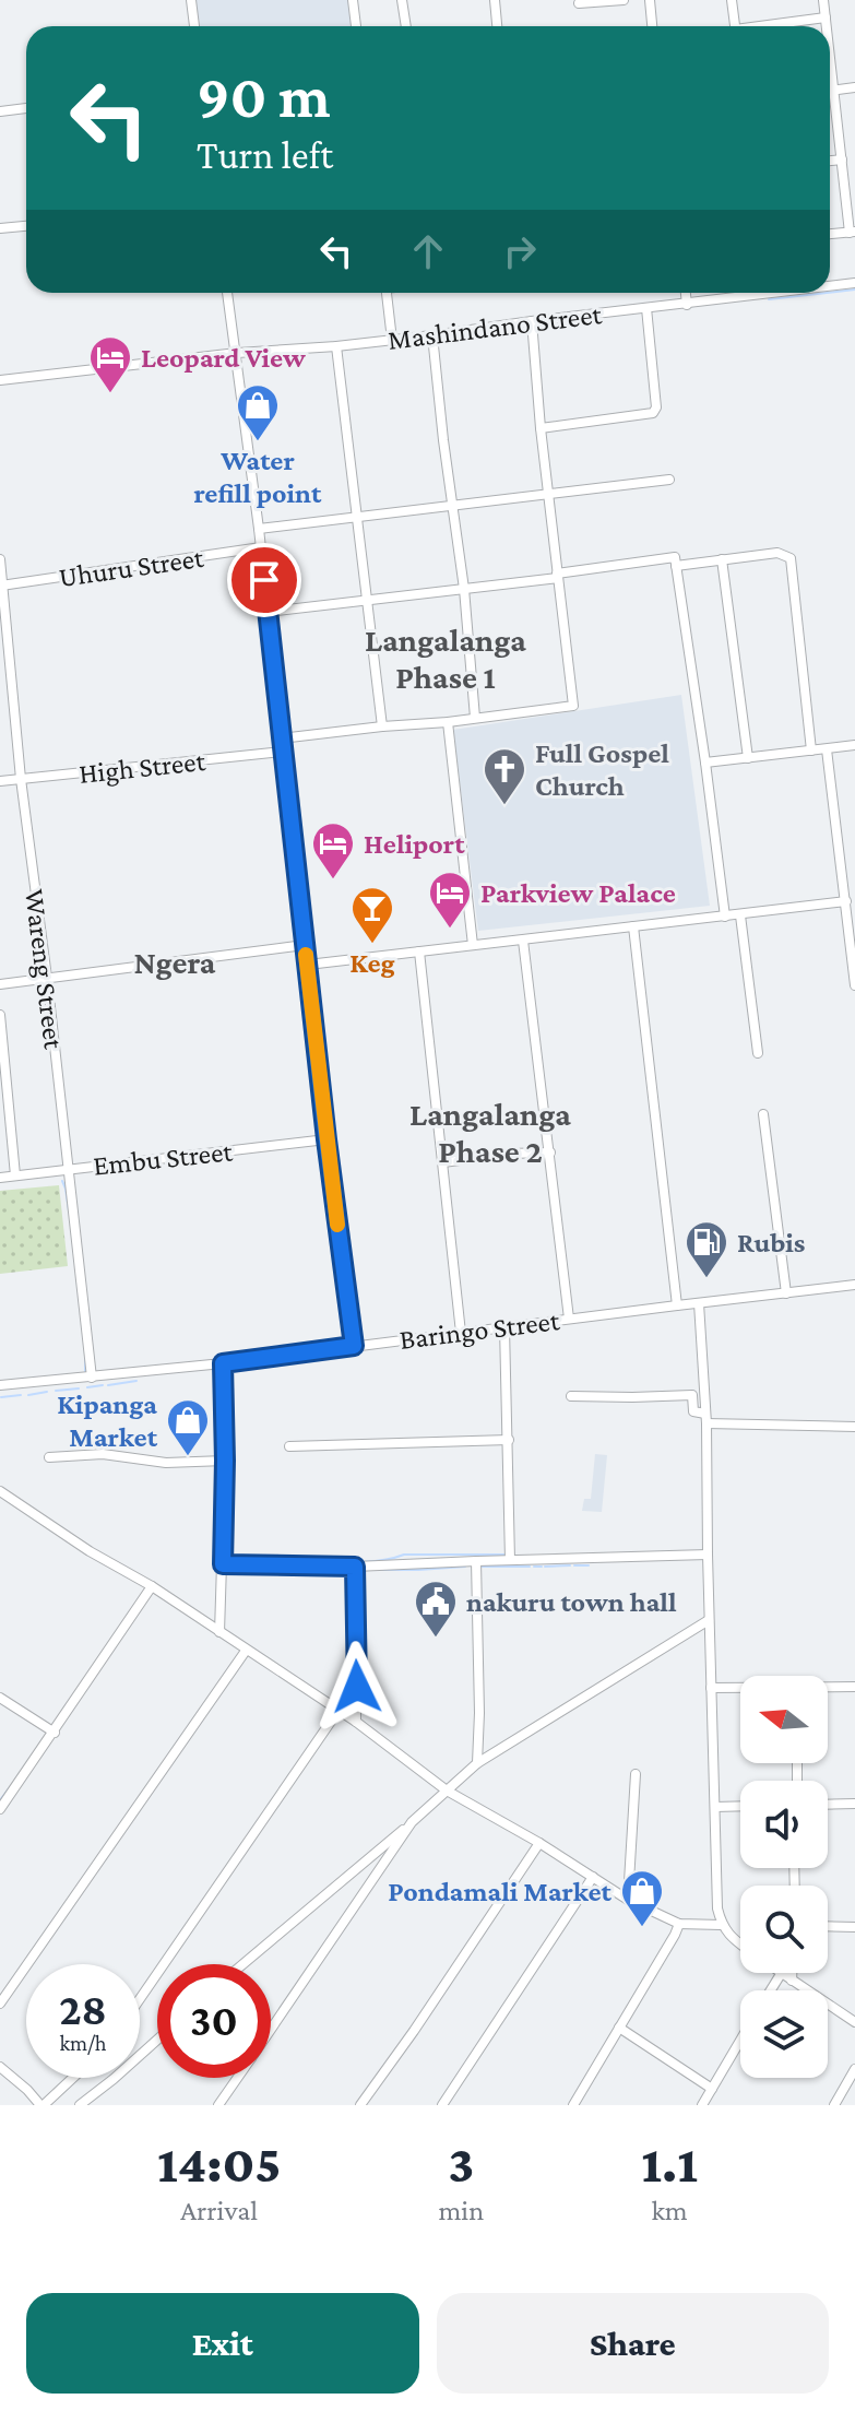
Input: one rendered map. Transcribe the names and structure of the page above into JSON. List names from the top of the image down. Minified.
{"streets":{"street":["Mashindano Street","Uhuru Street","High Street","Wareng Street","Embu Street","Baringo Street"]},"crossings":[["Uhuru Street","Wareng Street"],["High Street","Wareng Street"],["Wareng Street","Embu Street"],["Wareng Street","Baringo Street"]],"districts":["Langalanga Phase 1","Ngera","Langalanga Phase 2"],"places":{"hotel":["Leopard View","Heliport","Parkview Palace"],"shop":["Water refill point","Kipanga Market","Pondamali Market"],"church":["Full Gospel Church"],"bar":["Keg"],"fuel station":["Rubis"],"public building":["nakuru town hall"]},"north":"left","page":{"turn":["90 m","Turn left"],"speed":"28 km/h","limit":"30","eta":["14:05","Arrival","3","min","1.1","km"],"buttons":["Exit","Share"]}}
